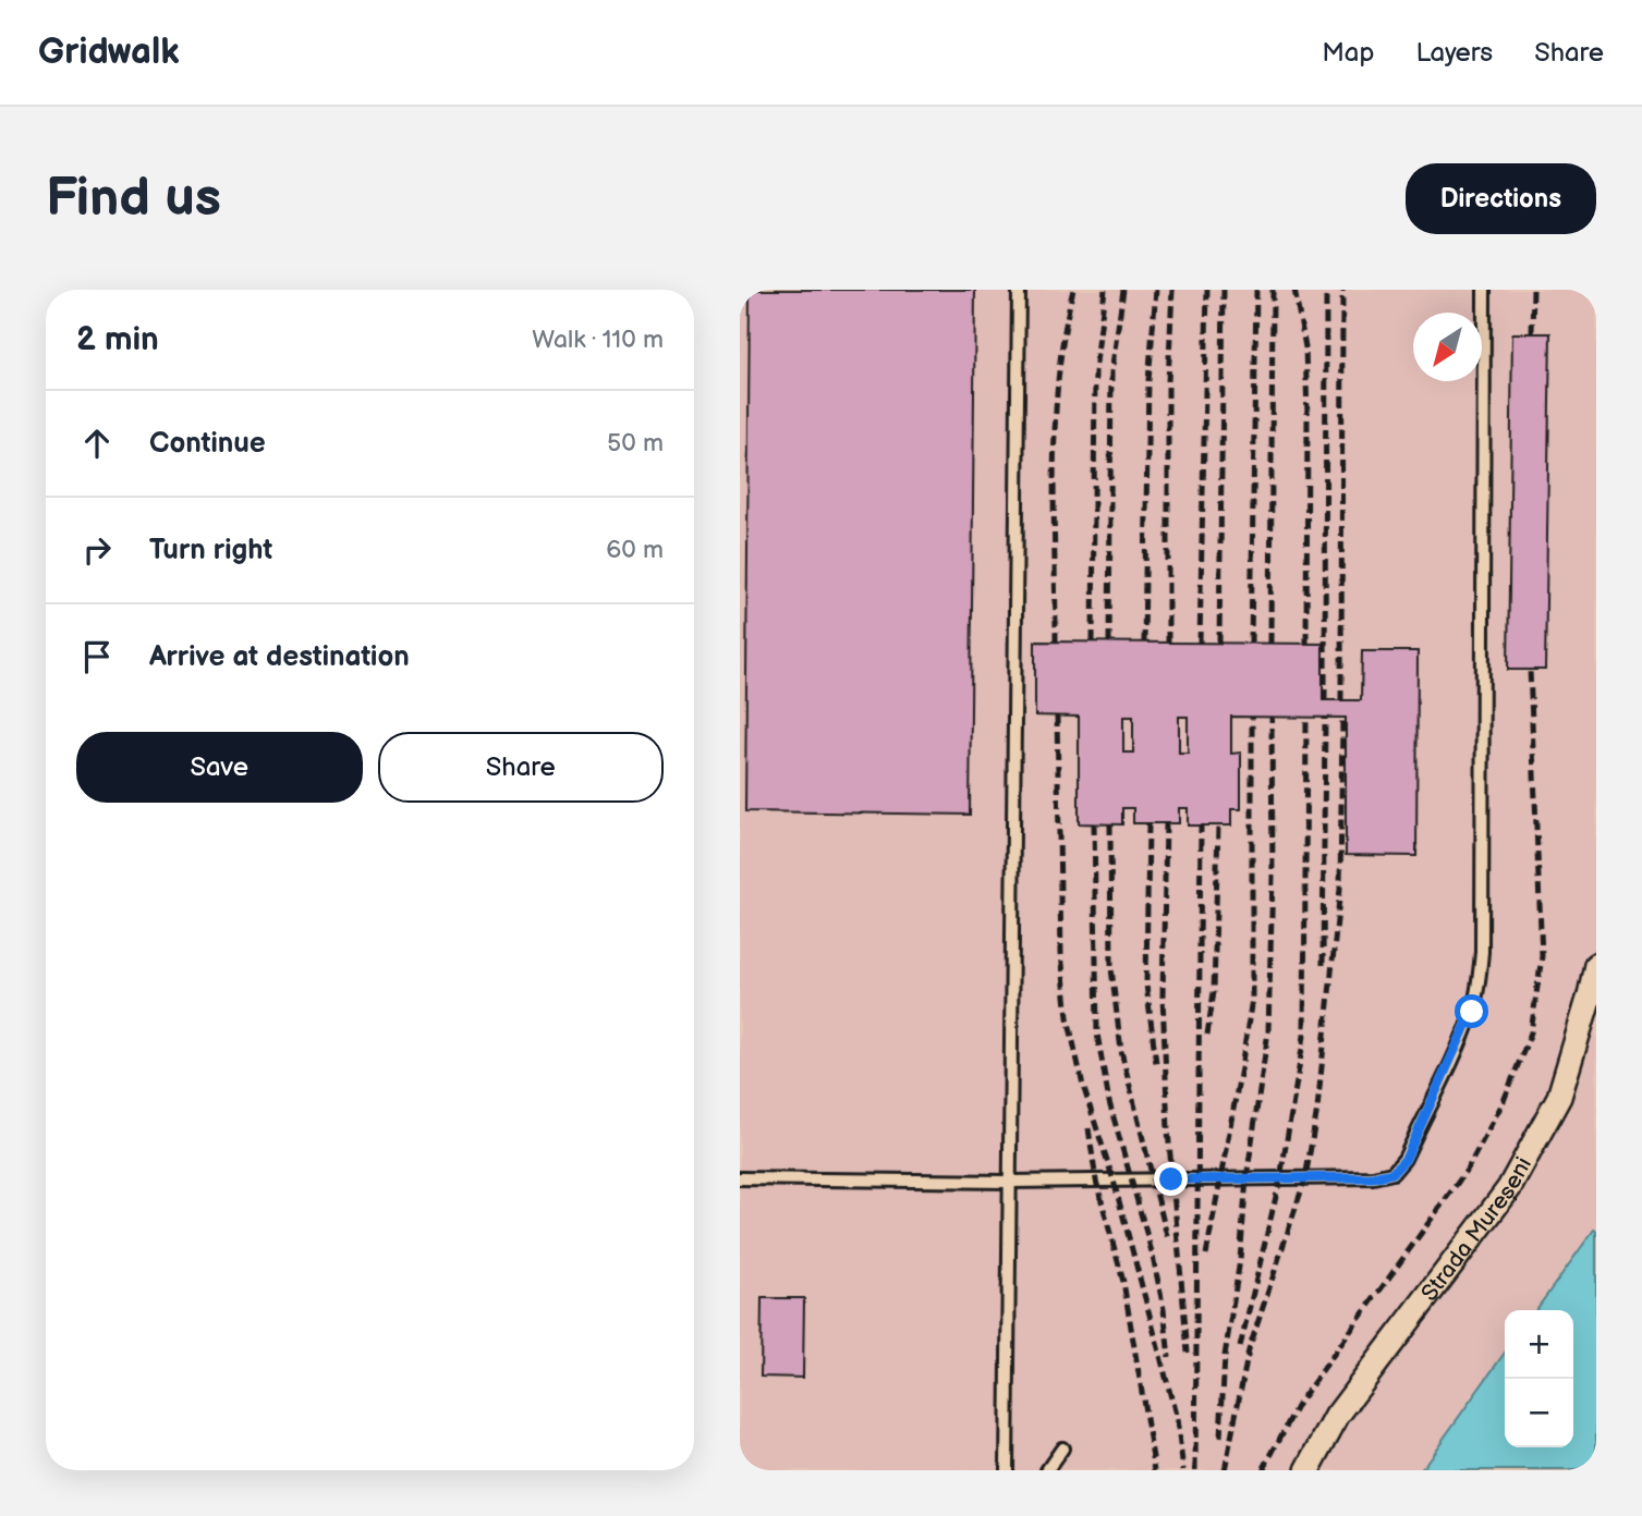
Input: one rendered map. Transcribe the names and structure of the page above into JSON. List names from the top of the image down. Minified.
{"streets":{"street":["Strada Mureșeni"]},"north":"bottom left","page":{"header":"Gridwalk","nav":["Map","Layers","Share"],"buttons":["Directions",["Save","Share"]],"title":"Find us","heading":["2 min","Walk · 110 m"],"list":[["Continue","50 m"],["Turn right","60 m"],"Arrive at destination"],"map_buttons":["+","−"]}}
